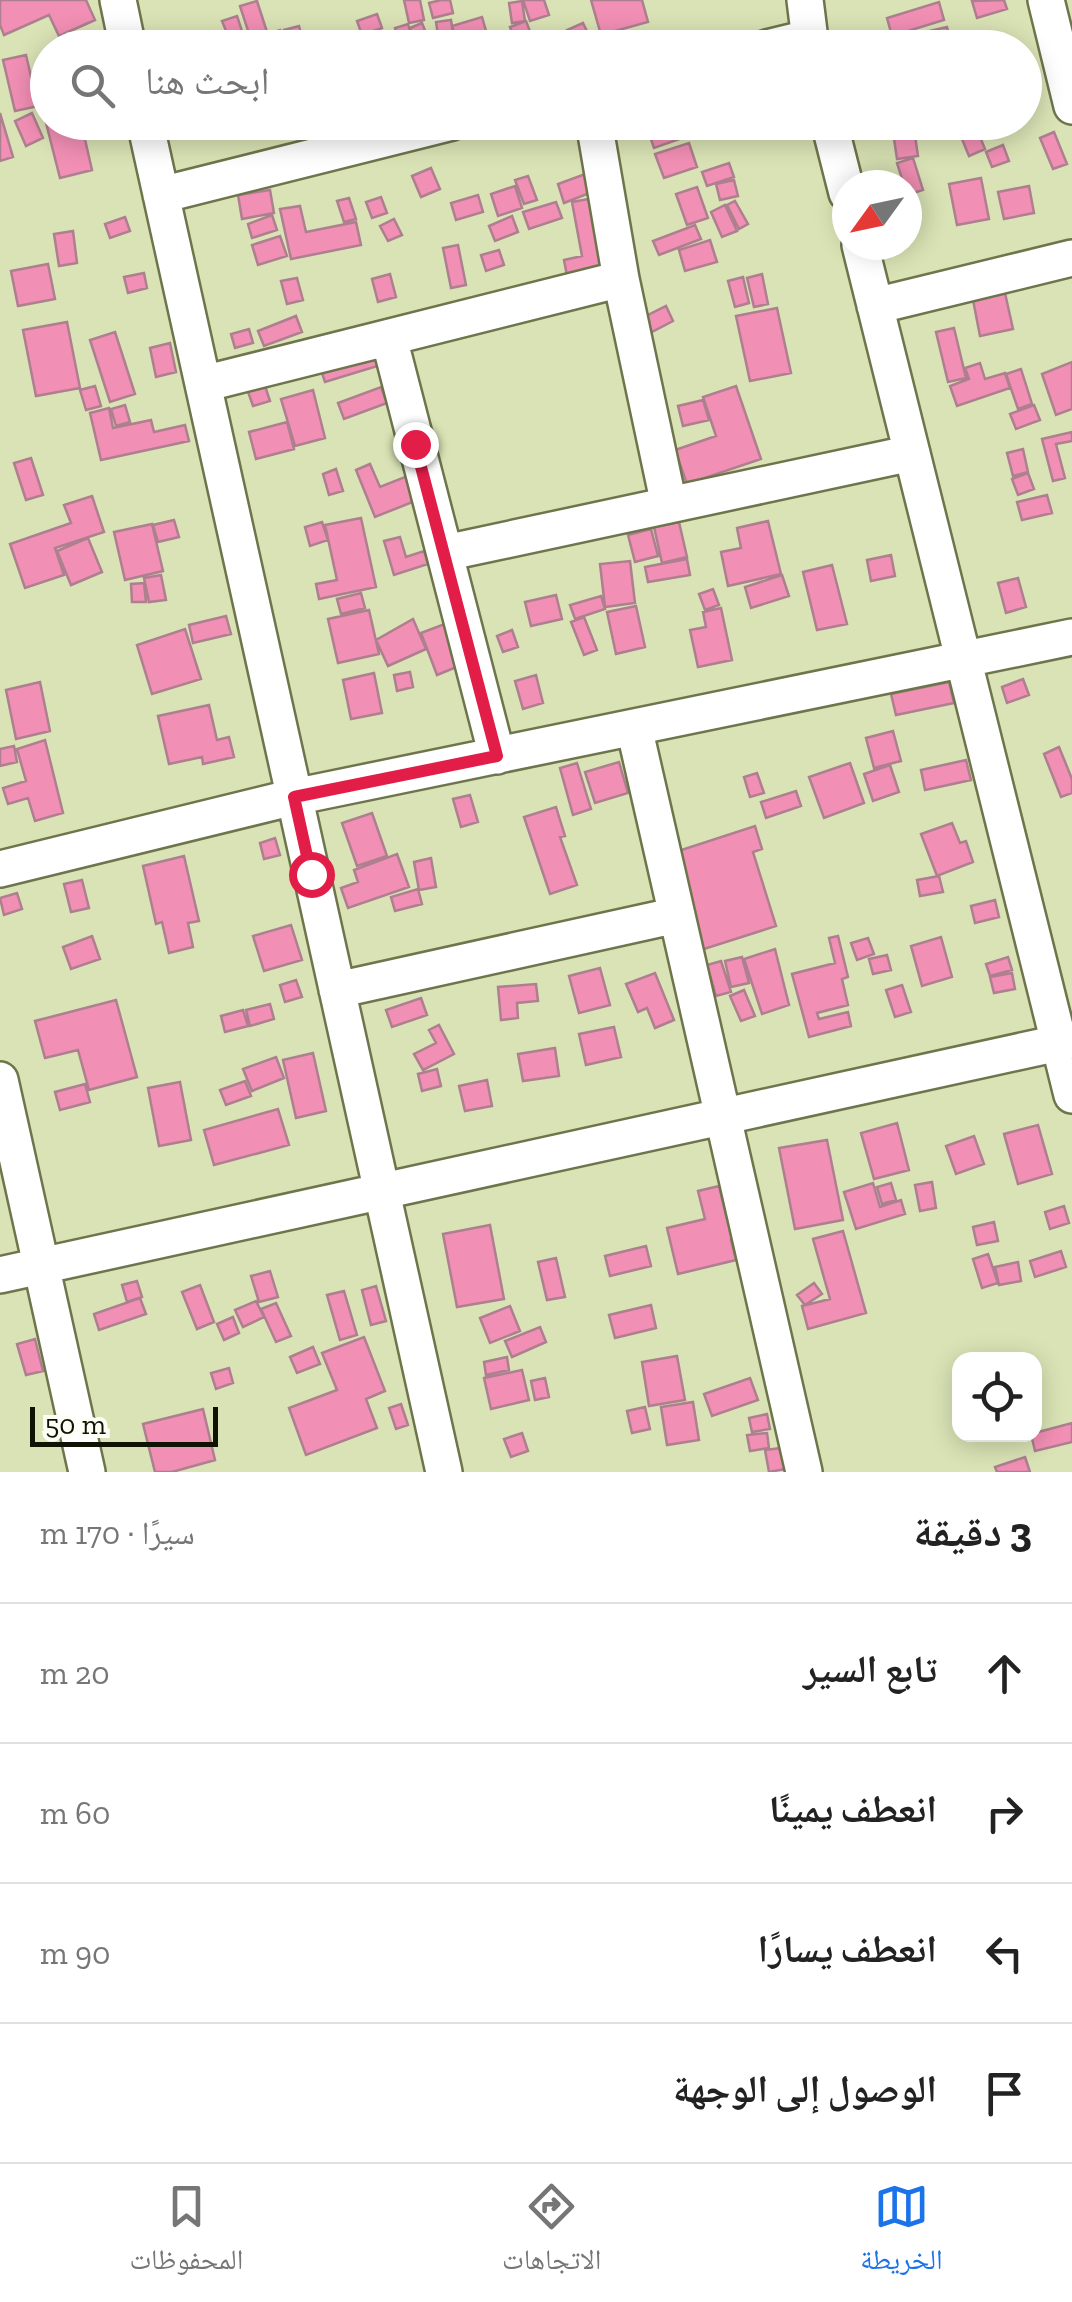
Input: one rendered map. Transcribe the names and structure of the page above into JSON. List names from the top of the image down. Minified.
{"scale_bar":"50 m","north":"bottom left","page":{"search":"ابحث هنا","scale":"50 m","heading":["3 دقيقة","سيرًا · 170 m"],"list":[["تابع السير","20 m"],["انعطف يمينًا","60 m"],["انعطف يسارًا","90 m"],"الوصول إلى الوجهة"],"nav":["الخريطة","الاتجاهات","المحفوظات"]}}
